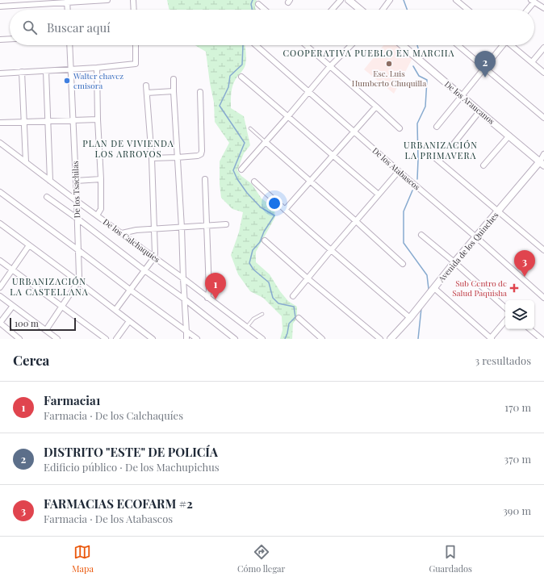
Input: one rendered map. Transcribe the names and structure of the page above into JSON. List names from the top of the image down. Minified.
{"streets":{"street":["De los Araucanos","De los Atabascos","De los Tsachilas","De los Calchaquíes","Avenida de los Quinches"]},"crossings":[["De los Araucanos","Avenida de los Quinches"],["De los Atabascos","Avenida de los Quinches"],["De los Tsachilas","De los Calchaquíes"]],"districts":["COOPERATIVA PUEBLO EN MARCHA","PLAN DE VIVIENDA LOS ARROYOS","URBANIZACIÓN LA PRIMAVERA","URBANIZACIÓN LA CASTELLANA"],"places":{"other":["Esc. Luis Humberto Chuquilla","Walter chavez emisora"],"health":["Sub Centro de Salud Paquisha"]},"scale_bar":"100 m","page":{"search":"Buscar aquí","pins":["2","3","1"],"scale":"100 m","heading":["Cerca","3 resultados"],"list":[{"mark":"1","name":"Farmacia1","note":"Farmacia · De los Calchaquíes","value":"170 m"},{"mark":"2","name":"DISTRITO \"ESTE\" DE POLICÍA","note":"Edificio público · De los Machupichus","value":"370 m"},{"mark":"3","name":"FARMACIAS ECOFARM #2","note":"Farmacia · De los Atabascos","value":"390 m"}],"nav":["Mapa","Cómo llegar","Guardados"]}}
